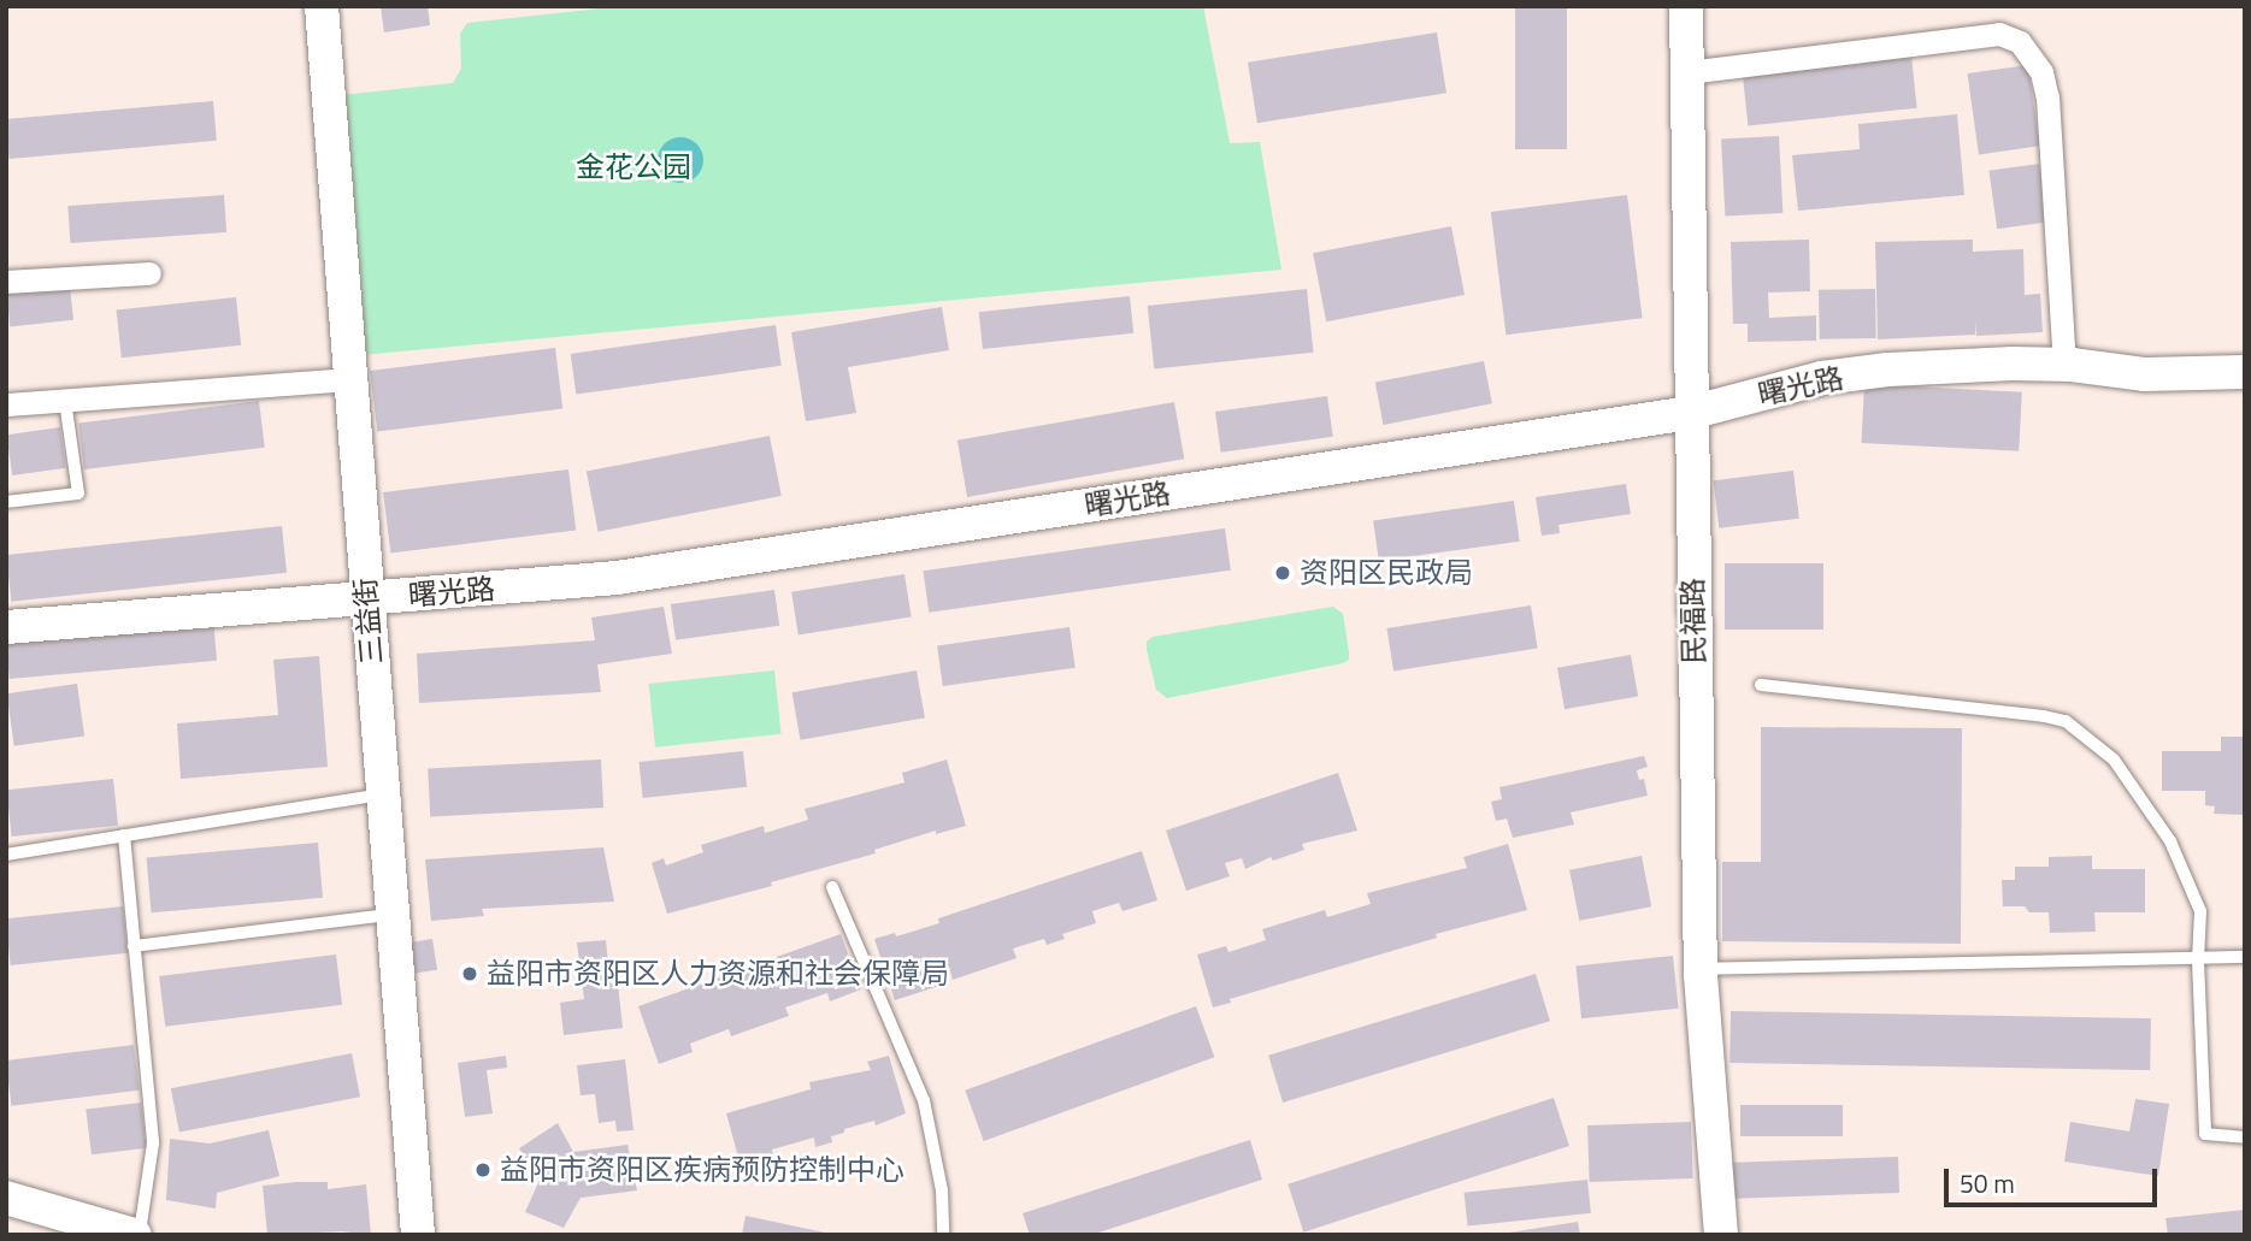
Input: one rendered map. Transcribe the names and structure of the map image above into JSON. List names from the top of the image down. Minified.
{"streets":{"street":["曙光路","三益街","民福路"]},"crossings":[["曙光路","三益街"],["曙光路","民福路"]],"parks":["金花公园"],"places":["资阳区民政局","益阳市资阳区人力资源和社会保障局","益阳市资阳区疾病预防控制中心"],"scale_bar":"50 m"}
